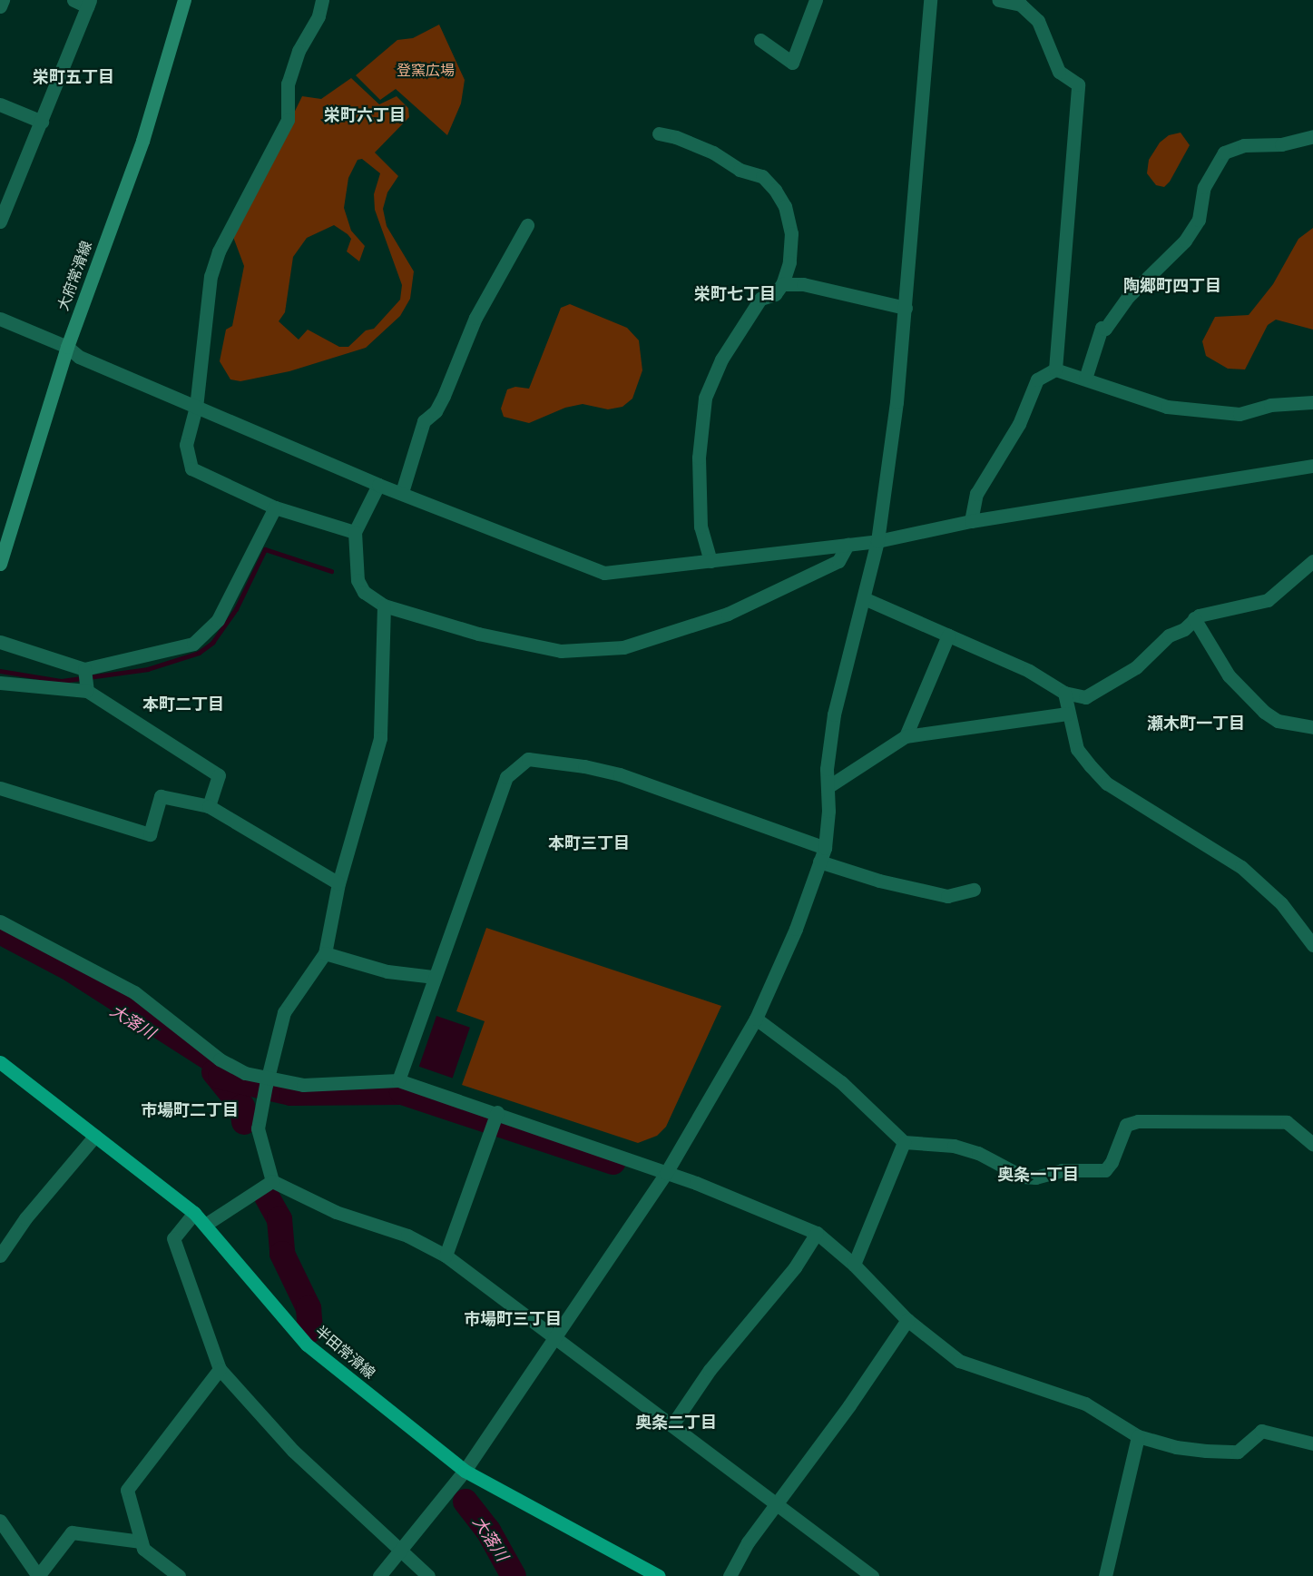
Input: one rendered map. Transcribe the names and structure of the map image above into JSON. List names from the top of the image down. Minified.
{"streets":{"main road":["大府常滑線","半田常滑線"]},"districts":["栄町五丁目","栄町六丁目","陶郷町四丁目","栄町七丁目","本町二丁目","瀬木町一丁目","本町三丁目","市場町二丁目","奥条一丁目","市場町三丁目","奥条二丁目"],"water":["大落川"],"parks":["登窯広場"]}
